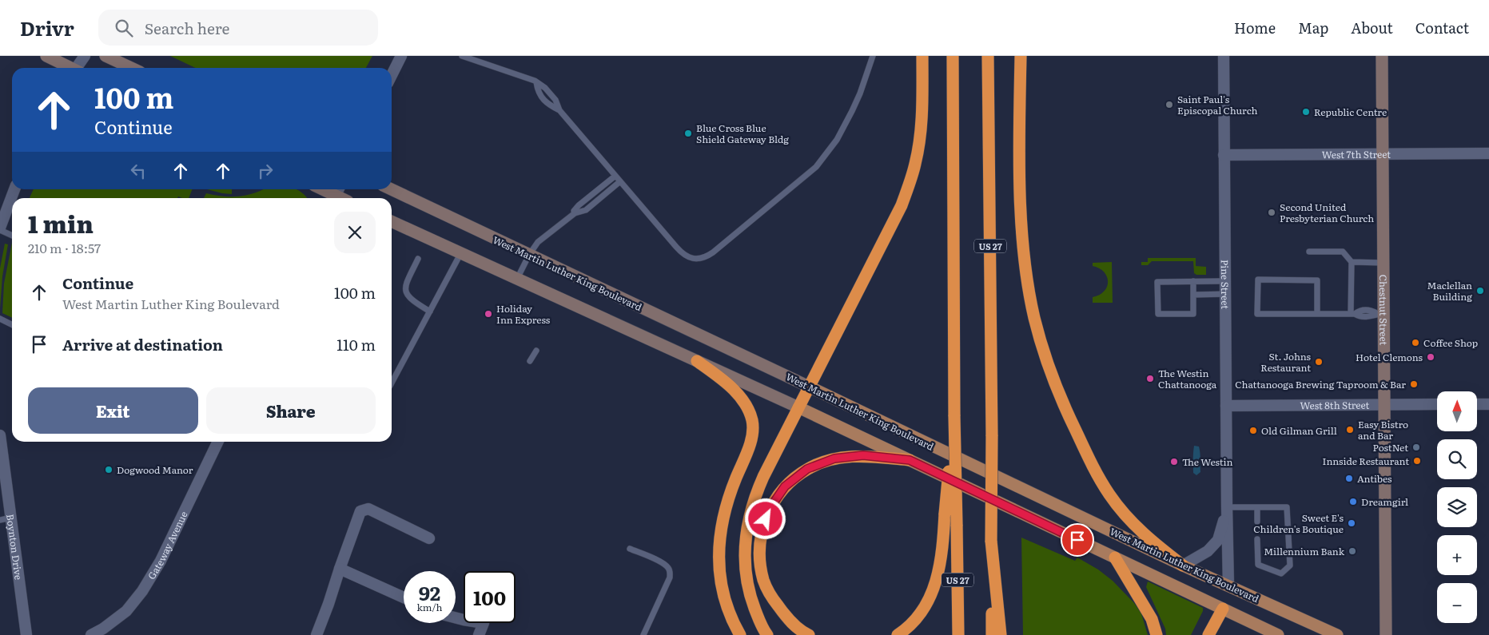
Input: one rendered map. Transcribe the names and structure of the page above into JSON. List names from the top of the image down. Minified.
{"streets":{"highway":["US 27"],"main road":["West Martin Luther King Boulevard","Chestnut Street"],"street":["West 7th Street","Pine Street","West 8th Street","Gateway Avenue","Boynton Drive"]},"crossings":[["West 7th Street","Pine Street"],["West 7th Street","Chestnut Street"],["West Martin Luther King Boulevard","Pine Street"],["Pine Street","West 8th Street"],["Chestnut Street","West 8th Street"]],"places":["Saint Paul's Episcopal Church","Republic Centre","Blue Cross Blue Shield Gateway Bldg","Second United Presbyterian Church","Maclellan Building","Holiday Inn Express","Coffee Shop","Hotel Clemons","St. Johns Restaurant","The Westin Chattanooga","Chattanooga Brewing Taproom & Bar","Easy Bistro and Bar","Old Gilman Grill","PostNet","Innside Restaurant","The Westin","Dogwood Manor","Antibes","Dreamgirl","Sweet E's Children's Boutique","Millennium Bank"],"north":"top","page":{"header":"Drivr","search":"Search here","nav":["Home","Map","About","Contact"],"turn":["100 m","Continue"],"heading":["1 min","210 m · 18:57"],"list":[{"name":"Continue","note":"West Martin Luther King Boulevard","value":"100 m"},{"name":"Arrive at destination","value":"110 m"}],"buttons":["Exit","Share"],"map_buttons":["+","−"],"speed":"92 km/h","limit":"100"}}
